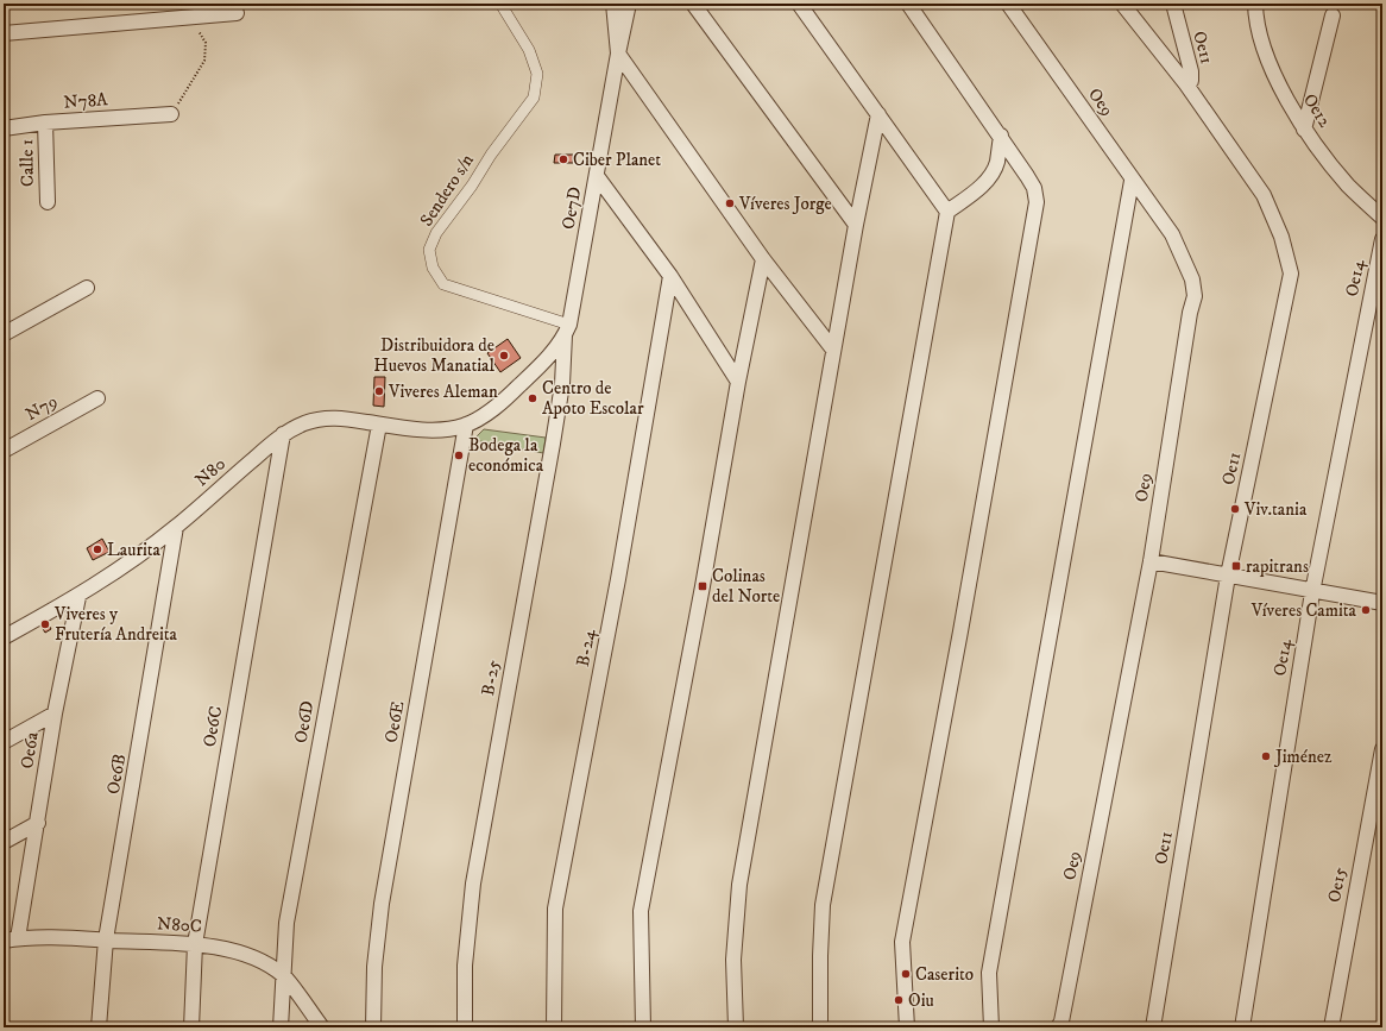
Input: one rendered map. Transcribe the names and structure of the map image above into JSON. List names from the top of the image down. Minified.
{"streets":{"street":["Oe11","N78A","Oe9","Oe12","Calle 1","Sendero s/n","Oe7D","Oe14","N79","N80","B-24","B-25","Oe6D","Oe6E","Oe6C","Oe6a","Oe6B","Oe15","N80C"]},"crossings":[["N78A","Calle 1"],["Sendero s/n","Oe7D"],["Sendero s/n","B-25"],["Oe7D","B-25"],["N80","Oe6D"],["N80","Oe6E"],["N80","Oe6C"],["N80","Oe6a"],["N80","Oe6B"],["Oe6D","N80C"],["Oe6C","N80C"],["Oe6a","N80C"],["Oe6B","N80C"]],"places":{"other":["Ciber Planet","Víveres Jorge","Distribuidora de Huevos Manatial","Viveres Aleman","Centro de Apoto Escolar","Bodega la económica","Viv.tania","Laurita","Víveres Camita","Viveres y Frutería Andreita","Jiménez","Caserito","Oiu"],"transit":["rapitrans","Colinas del Norte"]}}
